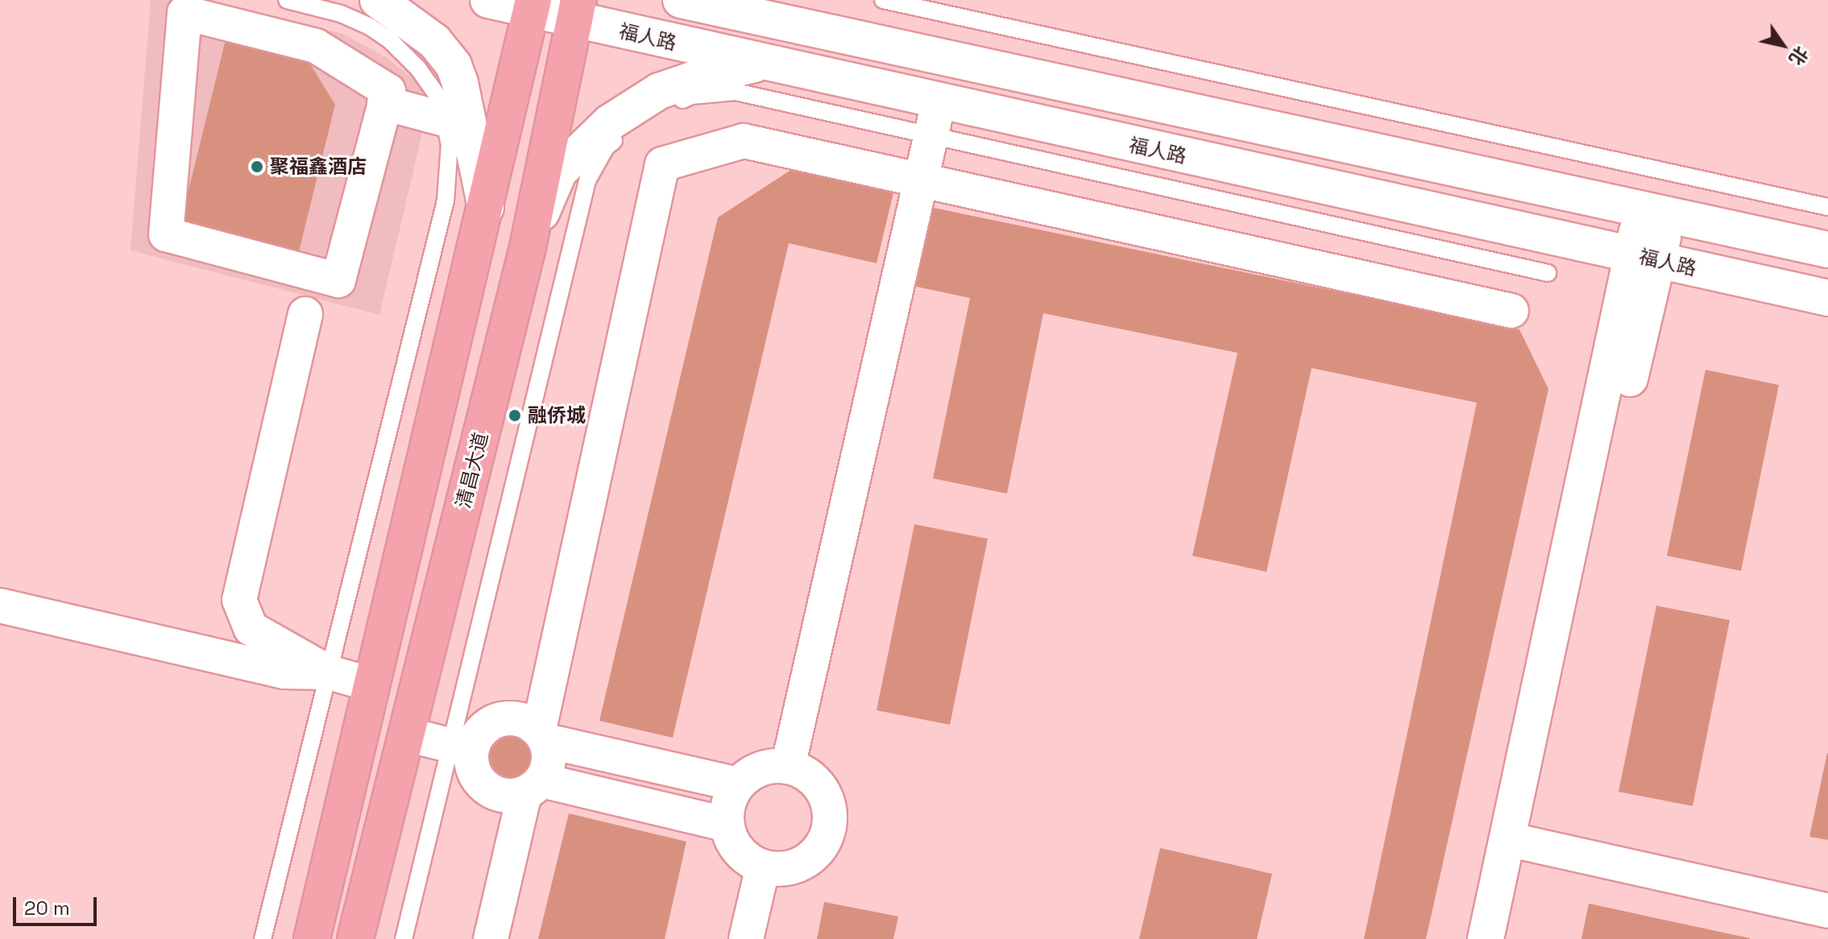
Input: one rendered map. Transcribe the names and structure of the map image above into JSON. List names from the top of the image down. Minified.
{"streets":{"main road":["福人路","清昌大道"]},"crossings":[["福人路","清昌大道"]],"places":["聚福鑫酒店","融侨城"],"scale_bar":"20 m","north":"bottom right"}
